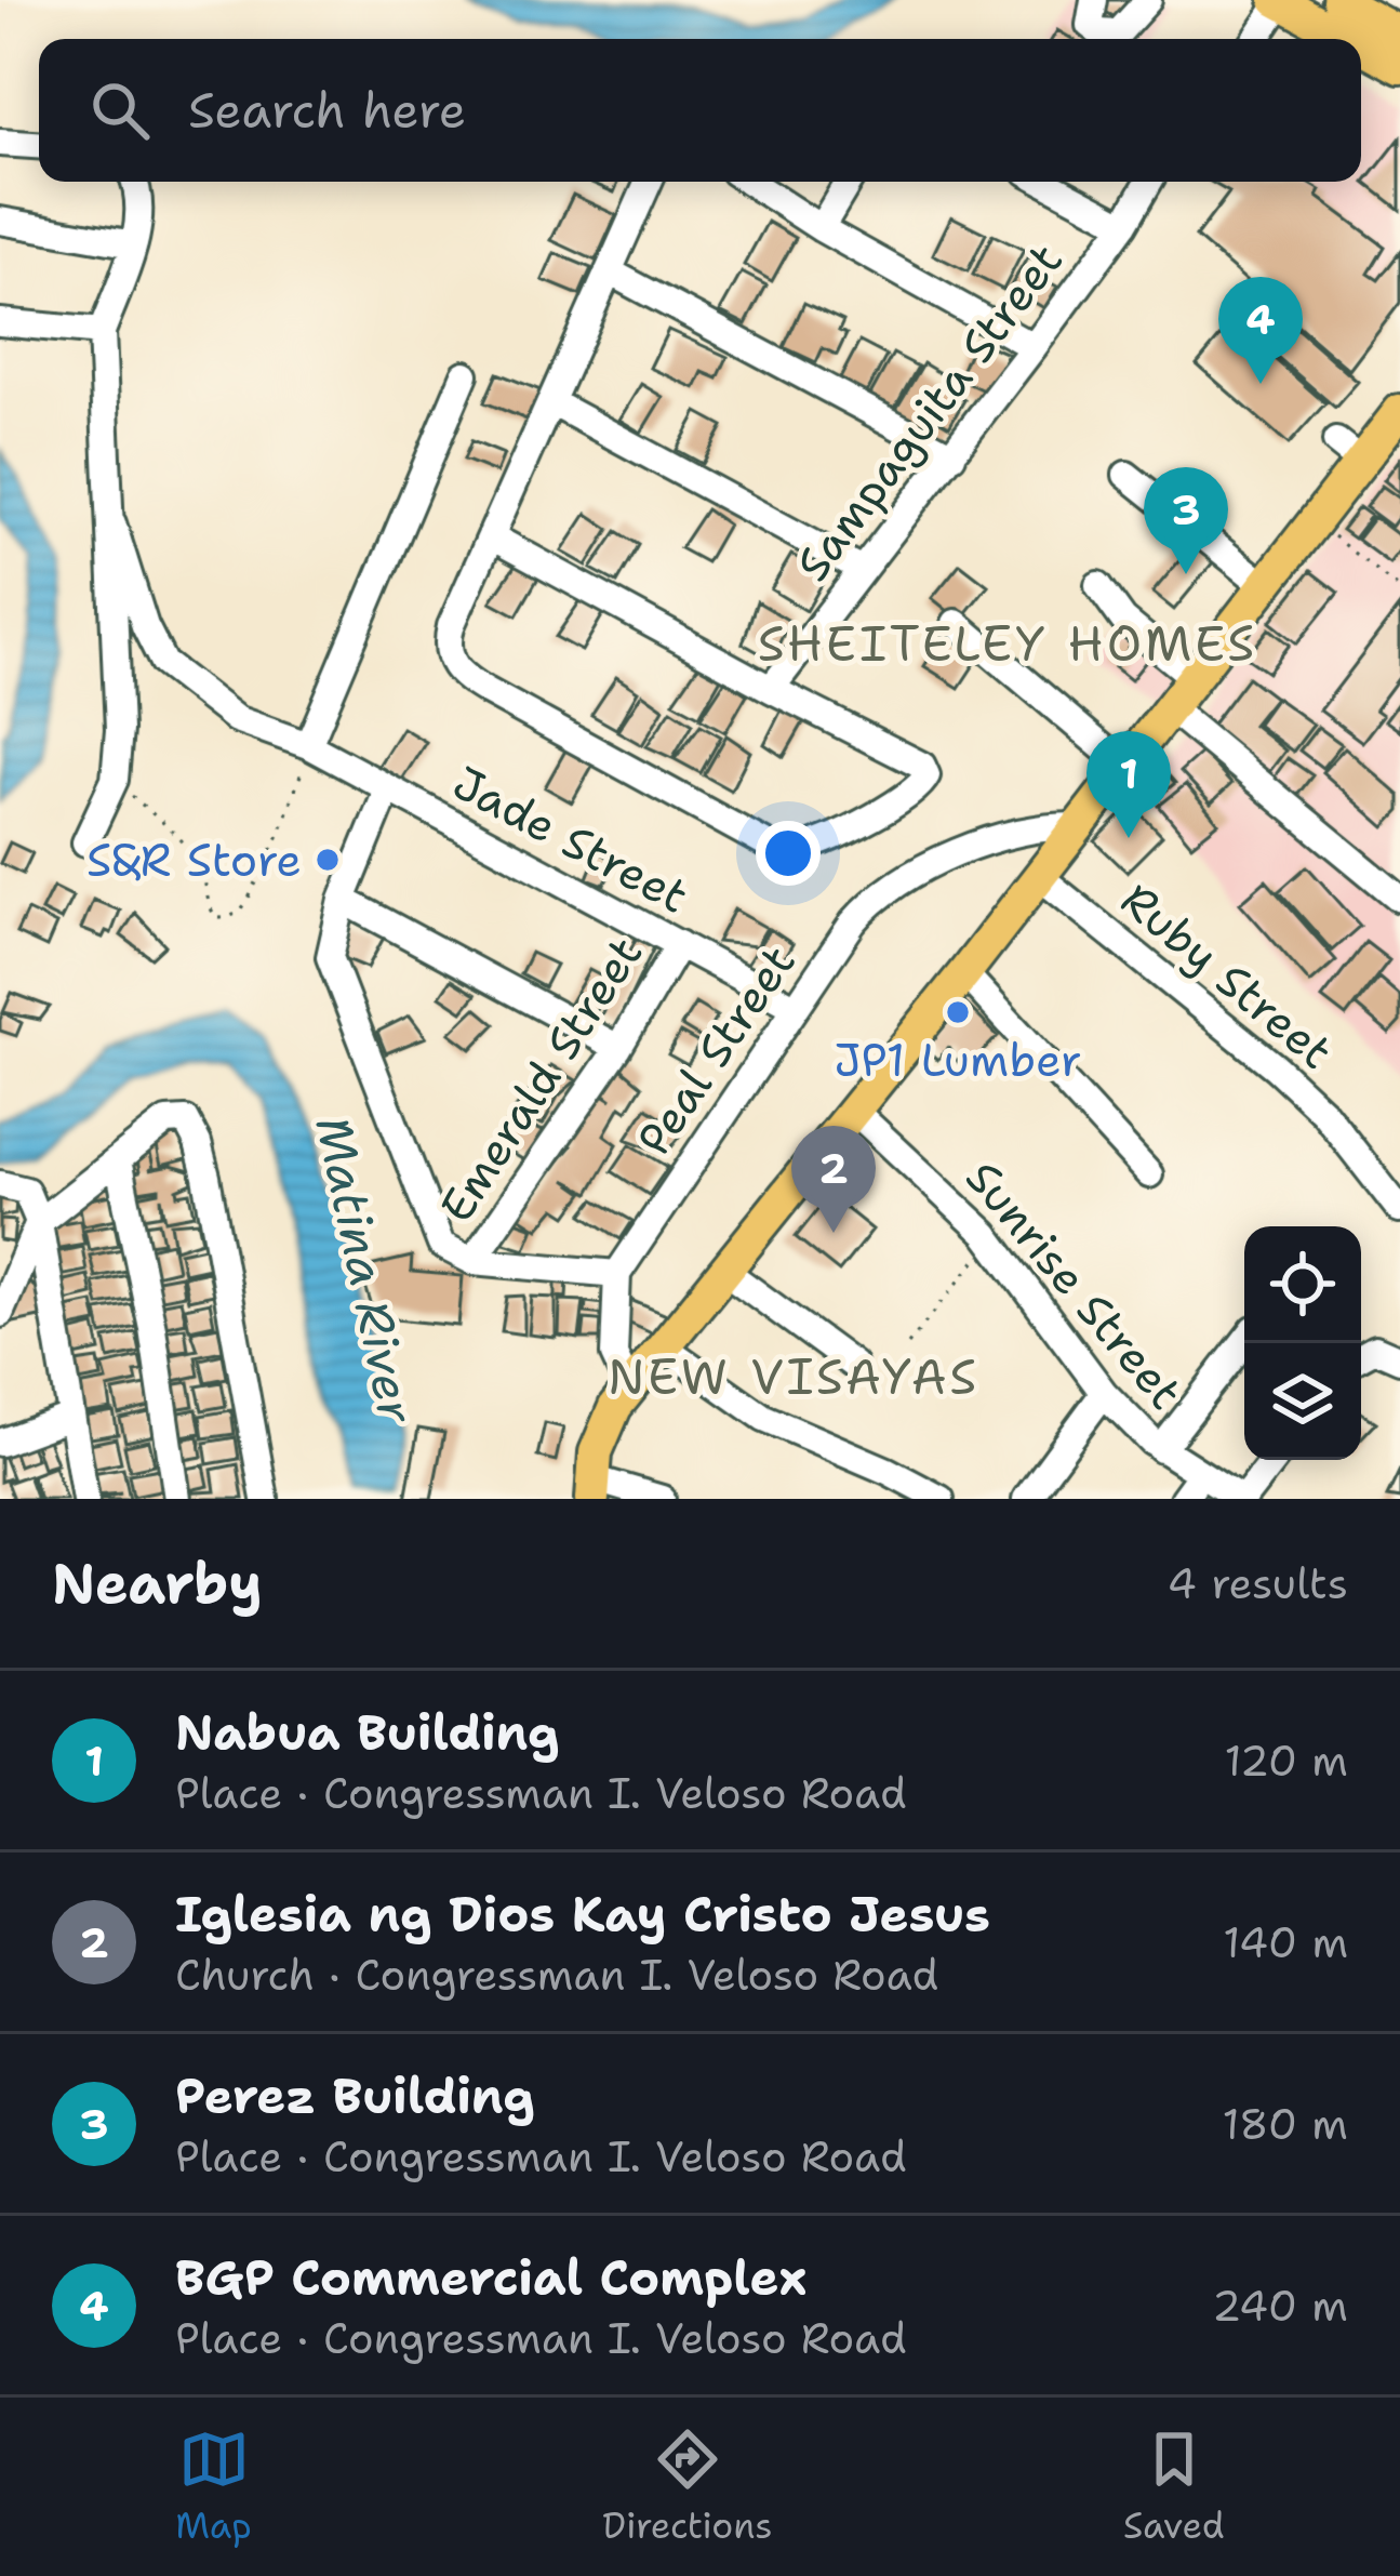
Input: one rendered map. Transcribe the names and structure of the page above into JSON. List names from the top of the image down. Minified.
{"streets":{"street":["Sampaguita Street","Jade Street","Ruby Street","Peal Street","Emerald Street","Sunrise Street"]},"crossings":[["Jade Street","Peal Street"],["Jade Street","Emerald Street"]],"districts":["SHEITELEY HOMES","NEW VISAYAS"],"water":["Matina River"],"places":["S&R Store","JP1 Lumber"],"page":{"search":"Search here","pins":["4","3","1","2"],"heading":["Nearby","4 results"],"list":[{"mark":"1","name":"Nabua Building","note":"Place · Congressman I. Veloso Road","value":"120 m"},{"mark":"2","name":"Iglesia ng Dios Kay Cristo Jesus","note":"Church · Congressman I. Veloso Road","value":"140 m"},{"mark":"3","name":"Perez Building","note":"Place · Congressman I. Veloso Road","value":"180 m"},{"mark":"4","name":"BGP Commercial Complex","note":"Place · Congressman I. Veloso Road","value":"240 m"}],"nav":["Map","Directions","Saved"]}}
